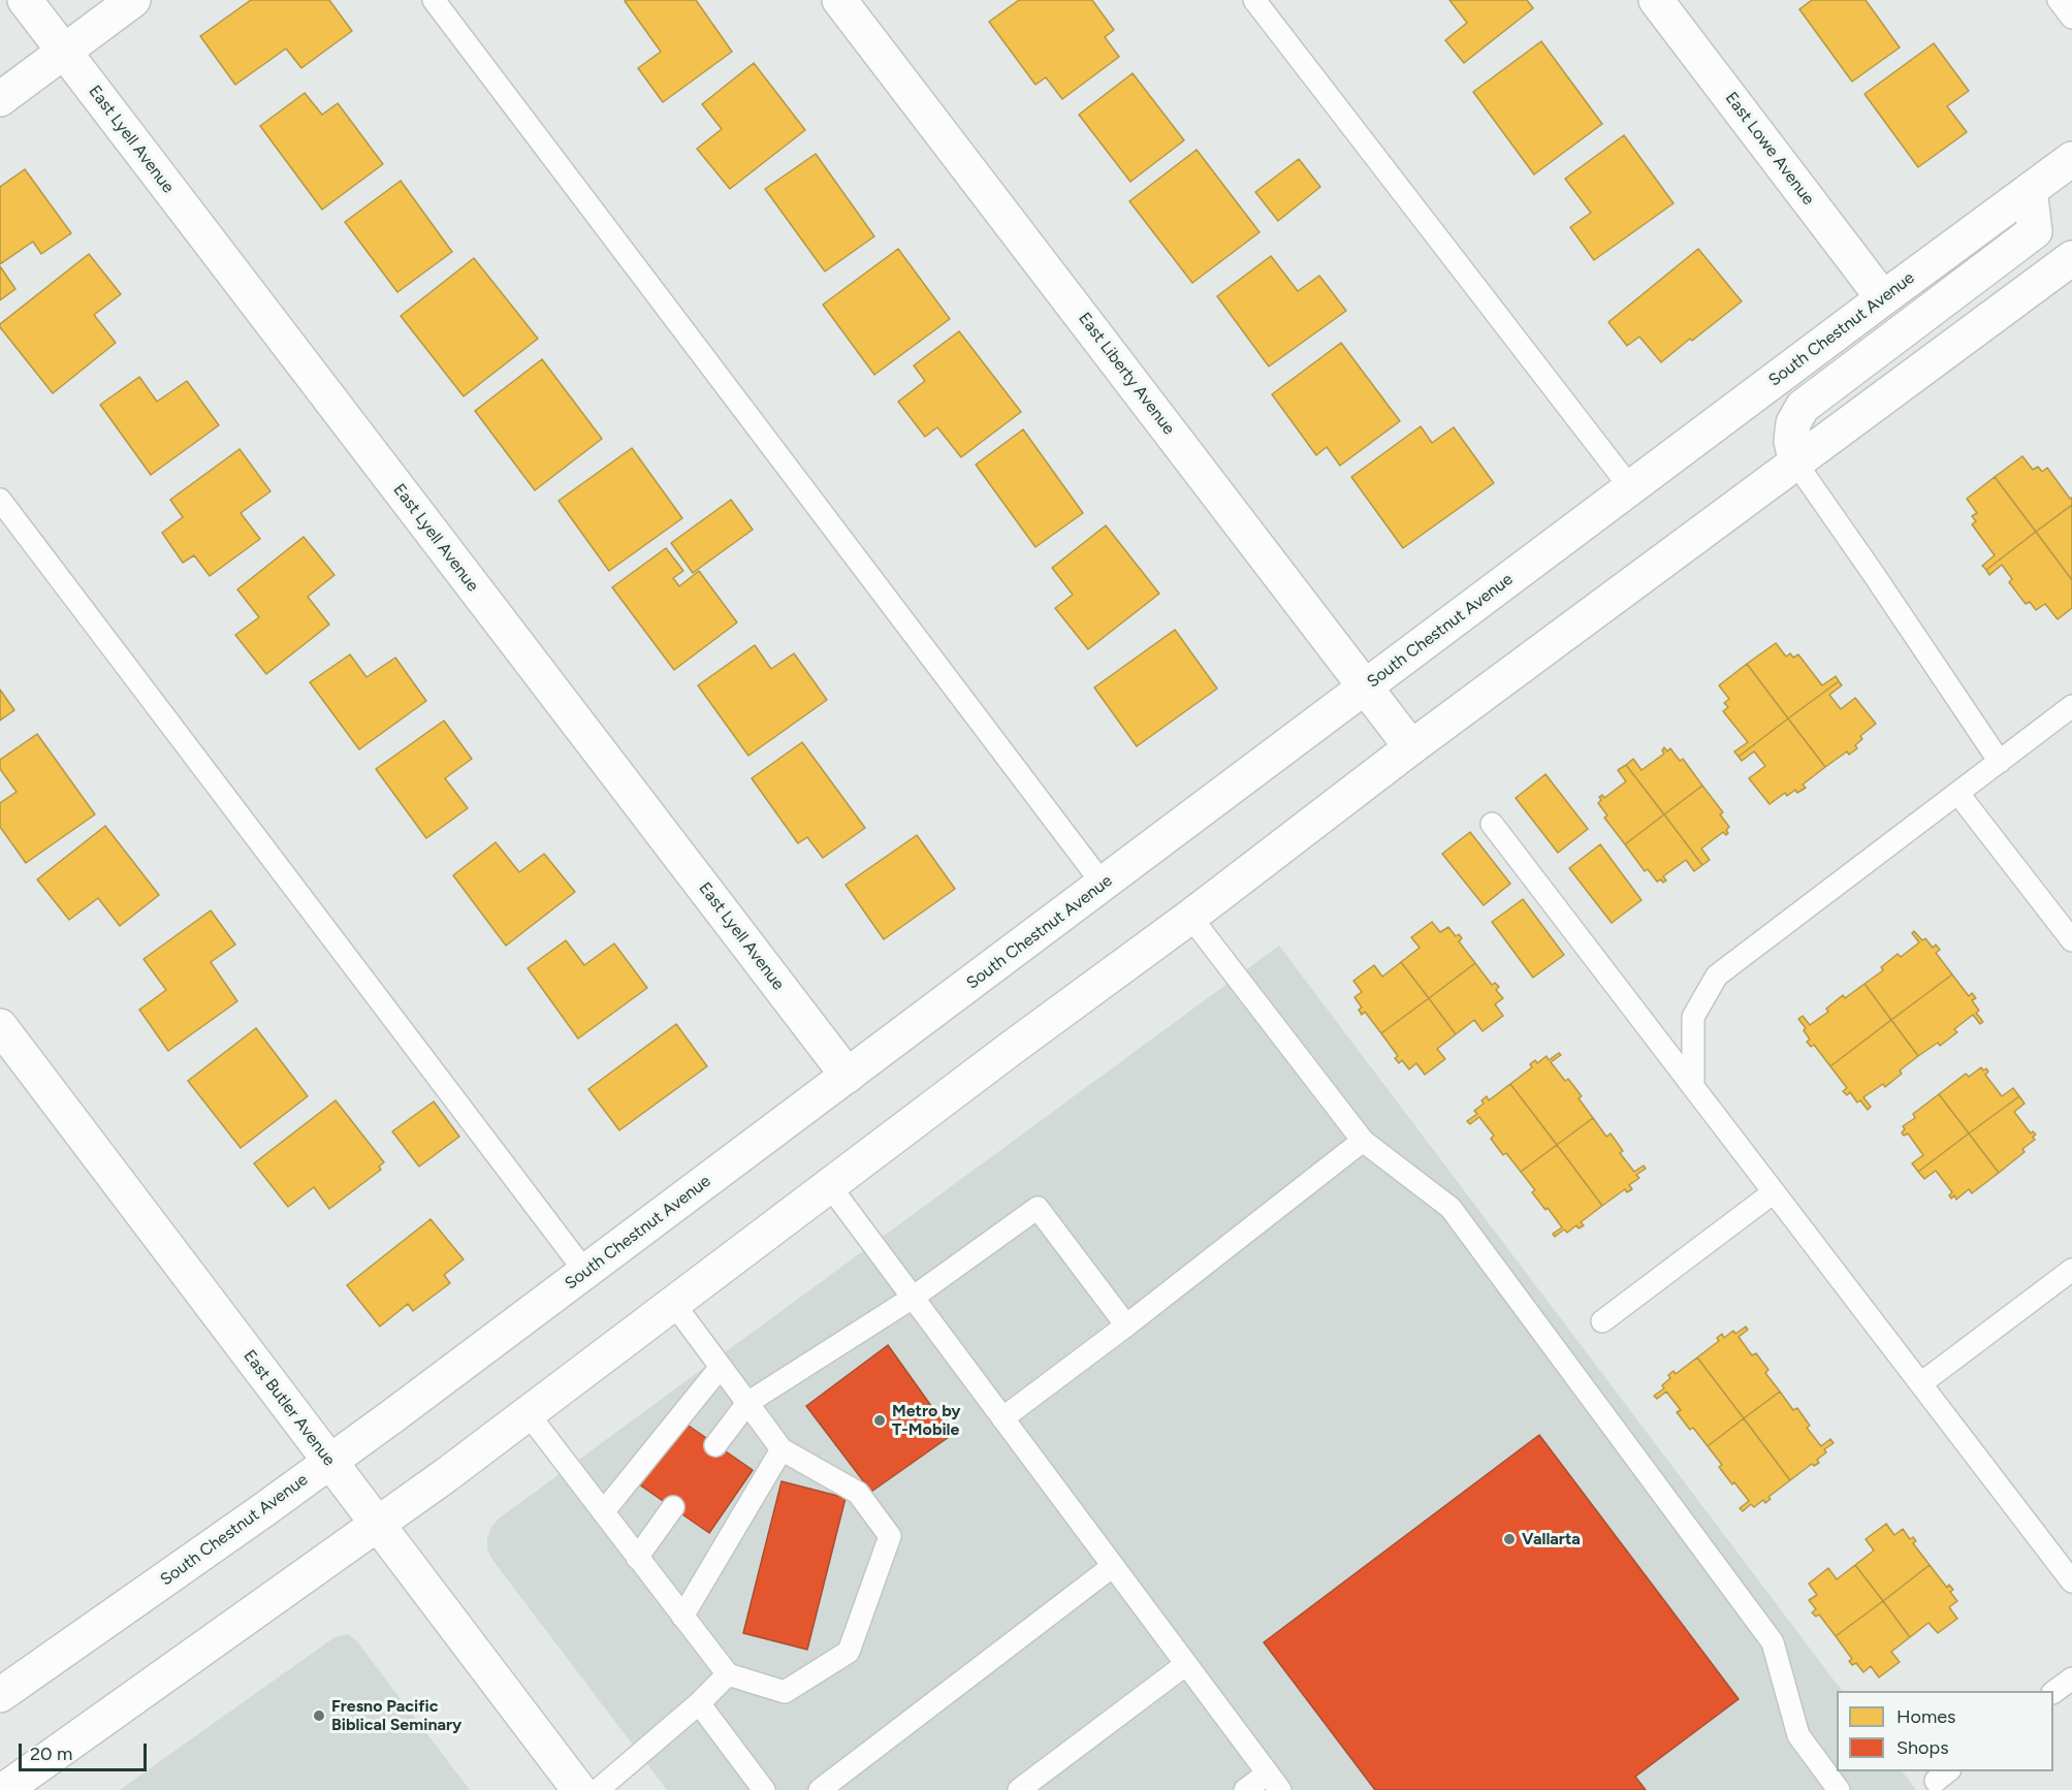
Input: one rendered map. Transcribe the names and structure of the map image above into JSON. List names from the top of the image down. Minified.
{"streets":{"main road":["East Lyell Avenue","East Lowe Avenue","South Chestnut Avenue","East Liberty Avenue","East Butler Avenue"]},"crossings":[["East Lyell Avenue","South Chestnut Avenue"],["East Lowe Avenue","South Chestnut Avenue"],["South Chestnut Avenue","East Liberty Avenue"],["South Chestnut Avenue","East Butler Avenue"]],"places":["Metro by T-Mobile","Vallarta","Fresno Pacific Biblical Seminary"],"legend":["Homes","Shops"],"scale_bar":"20 m"}
